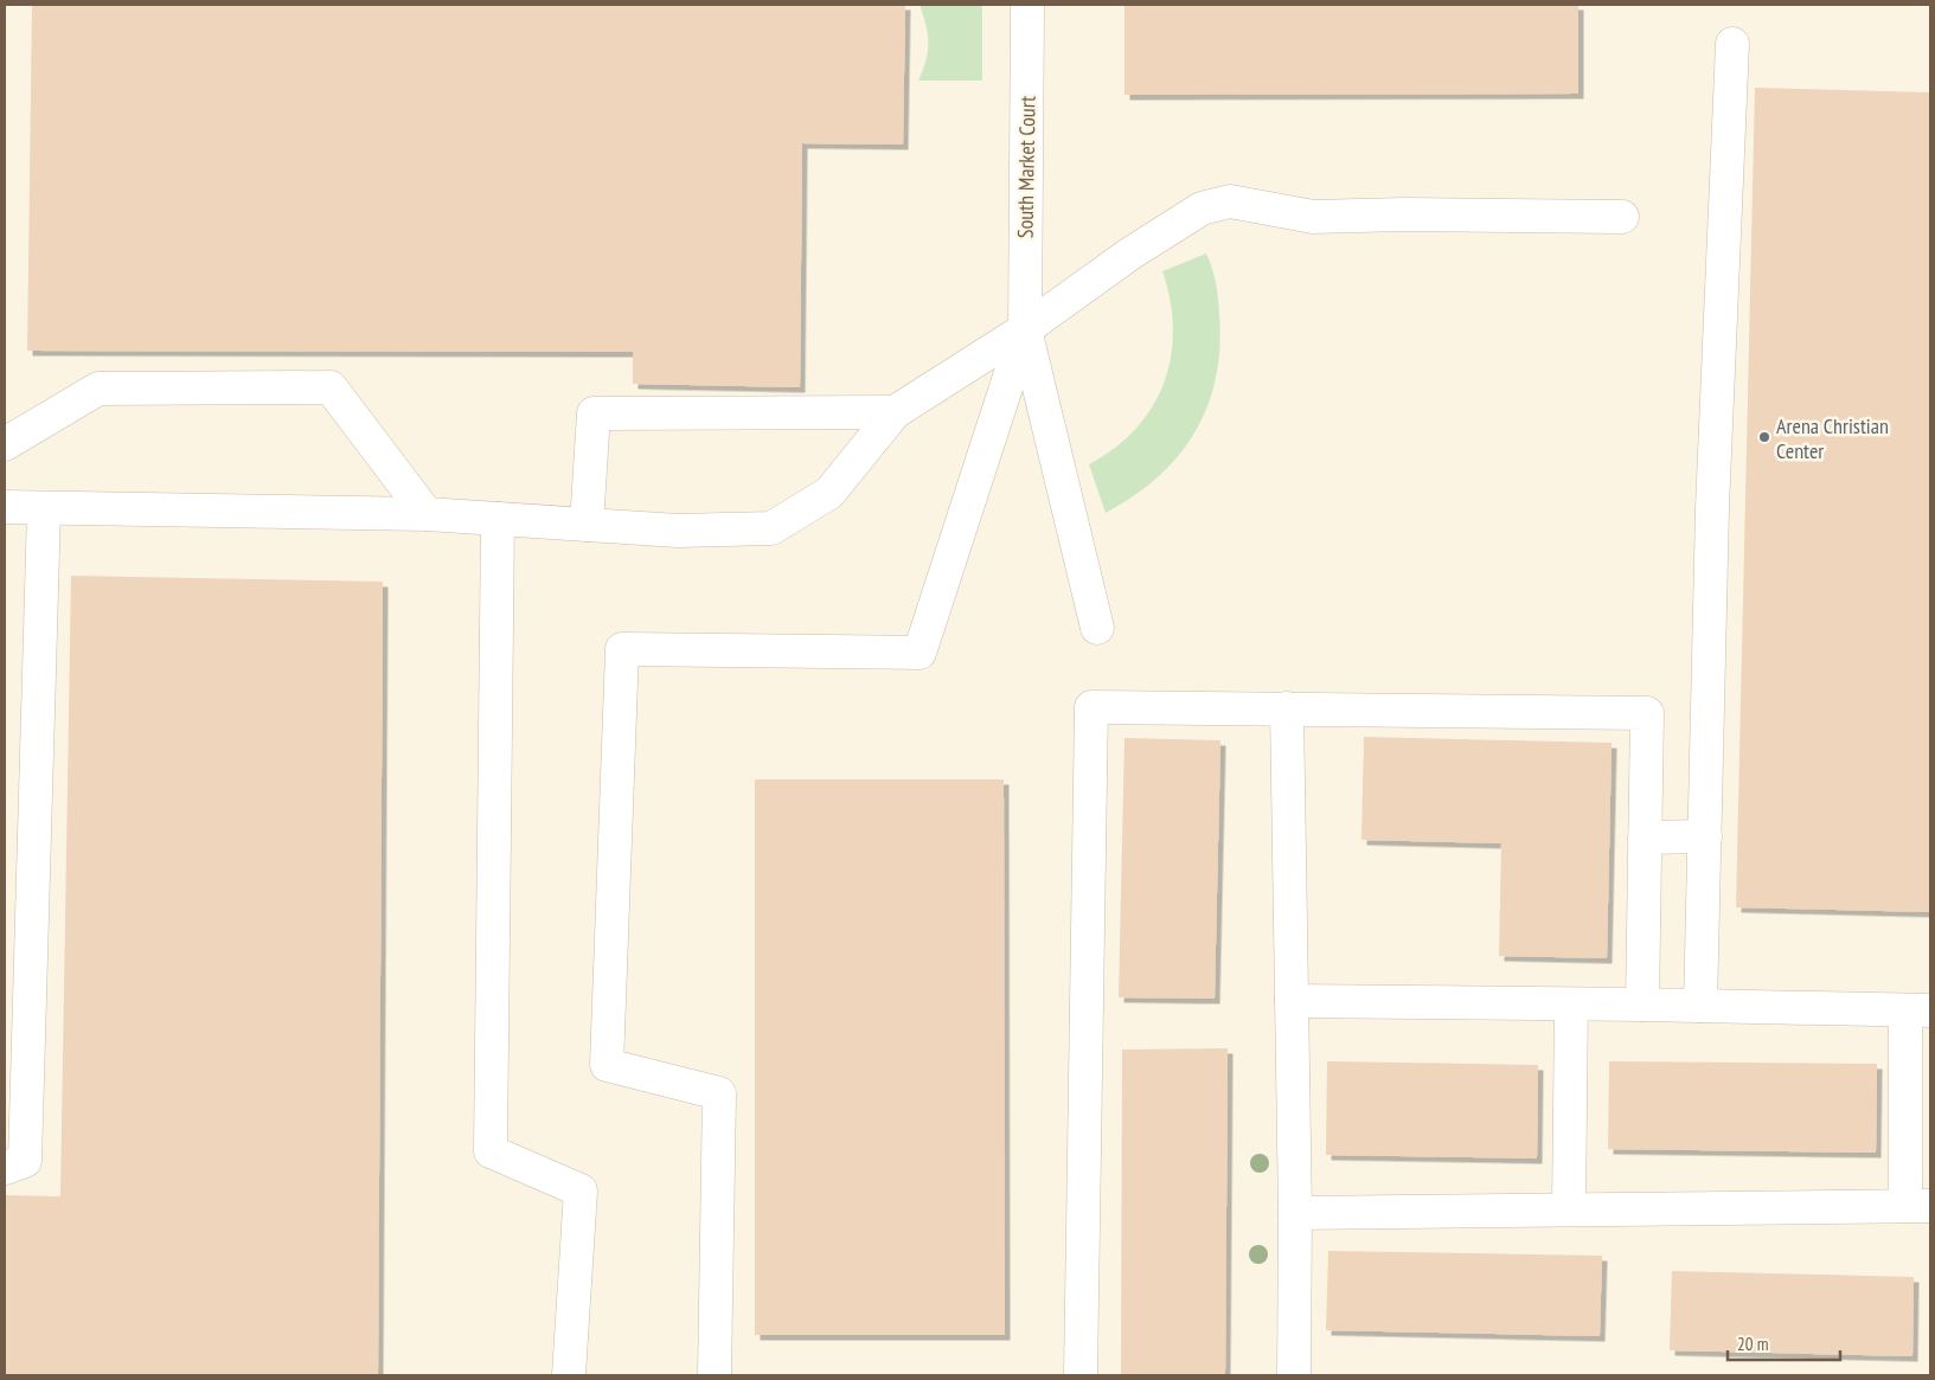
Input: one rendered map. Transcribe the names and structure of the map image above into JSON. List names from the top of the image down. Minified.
{"streets":{"street":["South Market Court"]},"places":["Arena Christian Center"],"scale_bar":"20 m"}
